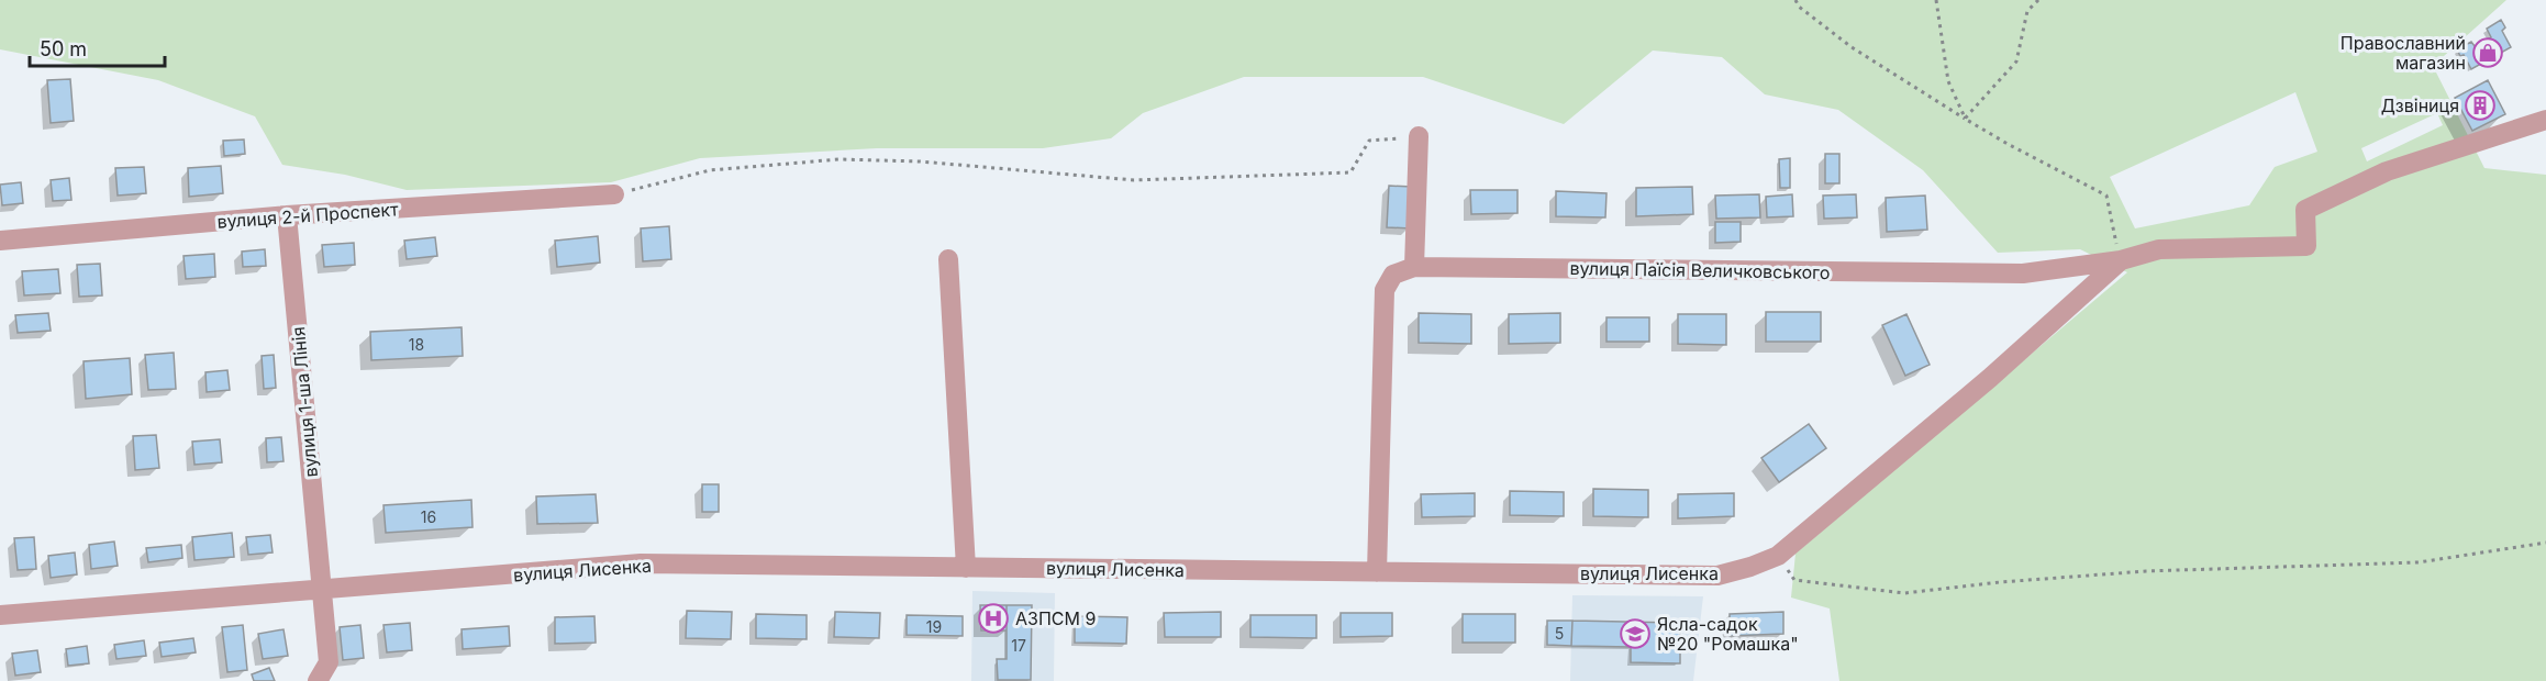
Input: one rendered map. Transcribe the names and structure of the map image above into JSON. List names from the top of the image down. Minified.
{"streets":{"street":["вулиця 2-й Проспект","вулиця Паїсія Величковського","вулиця 1-ша Лінія","вулиця Лисенка"]},"crossings":[["вулиця 2-й Проспект","вулиця 1-ша Лінія"],["вулиця Паїсія Величковського","вулиця Лисенка"],["вулиця 1-ша Лінія","вулиця Лисенка"]],"places":{"shop":["Православний магазин"],"building":["Дзвіниця"],"hospital":["АЗПСМ 9"],"school or university":["Ясла-садок №20 \"Ромашка\""]},"house_numbers":["18","16","19","5","17"],"scale_bar":"50 m"}
